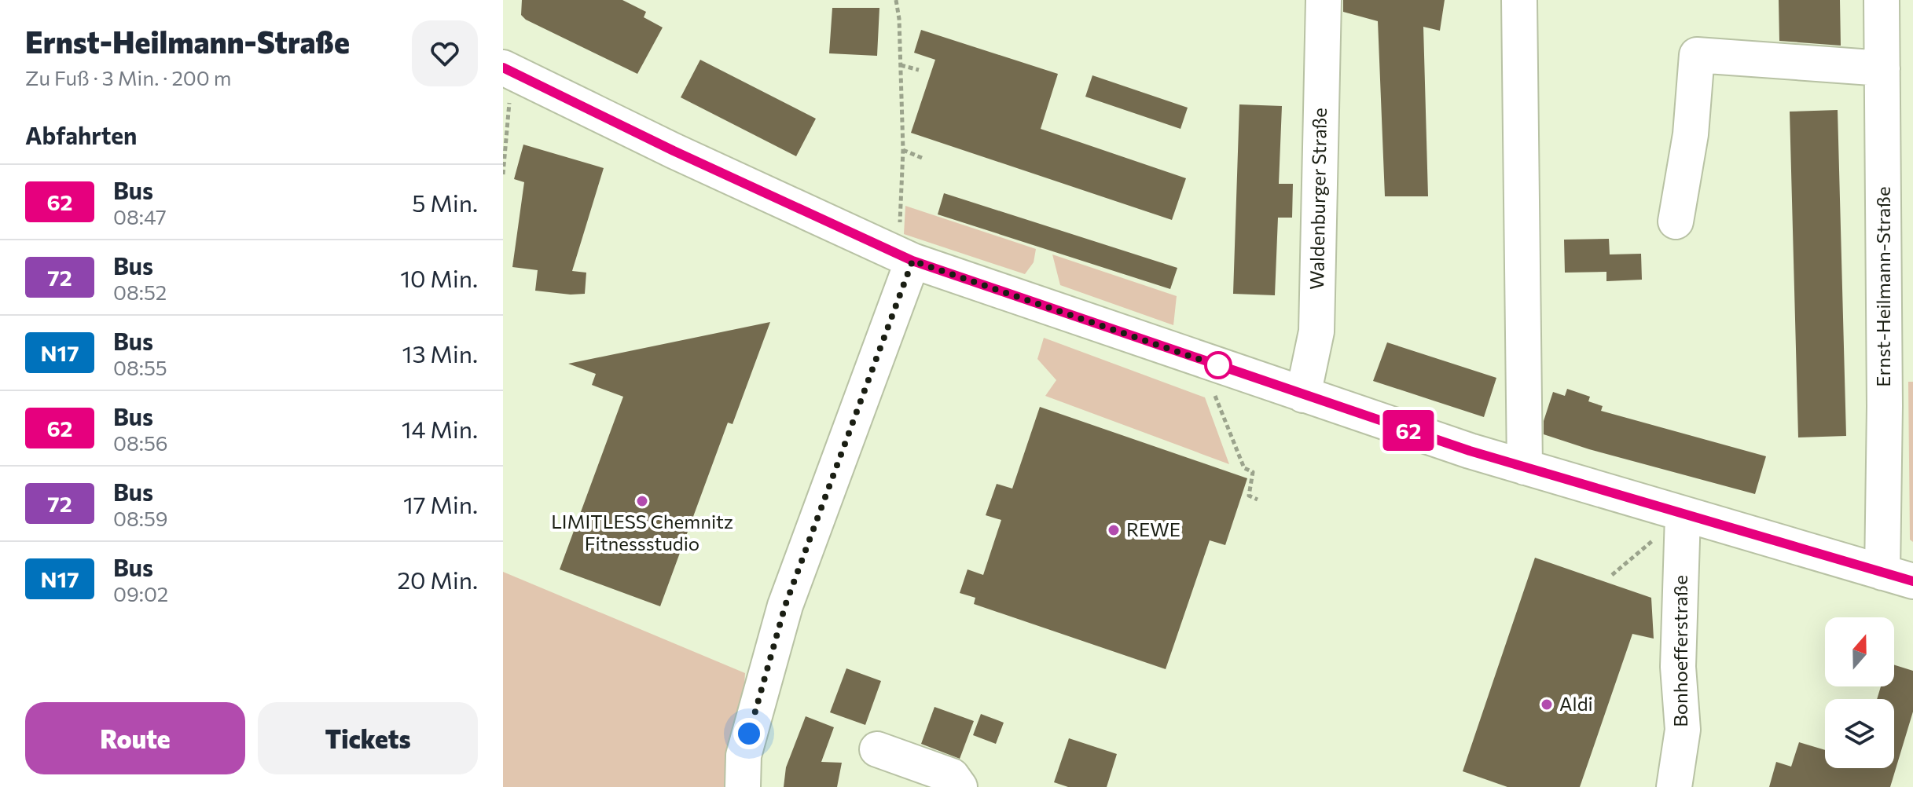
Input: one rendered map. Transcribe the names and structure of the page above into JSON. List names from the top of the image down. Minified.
{"streets":{"street":["Waldenburger Straße","Ernst-Heilmann-Straße","Bonhoefferstraße"]},"places":["LIMITLESS Chemnitz Fitnessstudio","REWE","Aldi"],"lines":["bus line 62"],"north":"top","page":{"heading":[["Ernst-Heilmann-Straße","Zu Fuß · 3 Min. · 200 m"],"Abfahrten"],"on_map":"62","list":[{"mark":"62","name":"Bus","note":"08:47","value":"5 Min."},{"mark":"72","name":"Bus","note":"08:52","value":"10 Min."},{"mark":"N17","name":"Bus","note":"08:55","value":"13 Min."},{"mark":"62","name":"Bus","note":"08:56","value":"14 Min."},{"mark":"72","name":"Bus","note":"08:59","value":"17 Min."},{"mark":"N17","name":"Bus","note":"09:02","value":"20 Min."}],"buttons":["Route","Tickets"]}}
